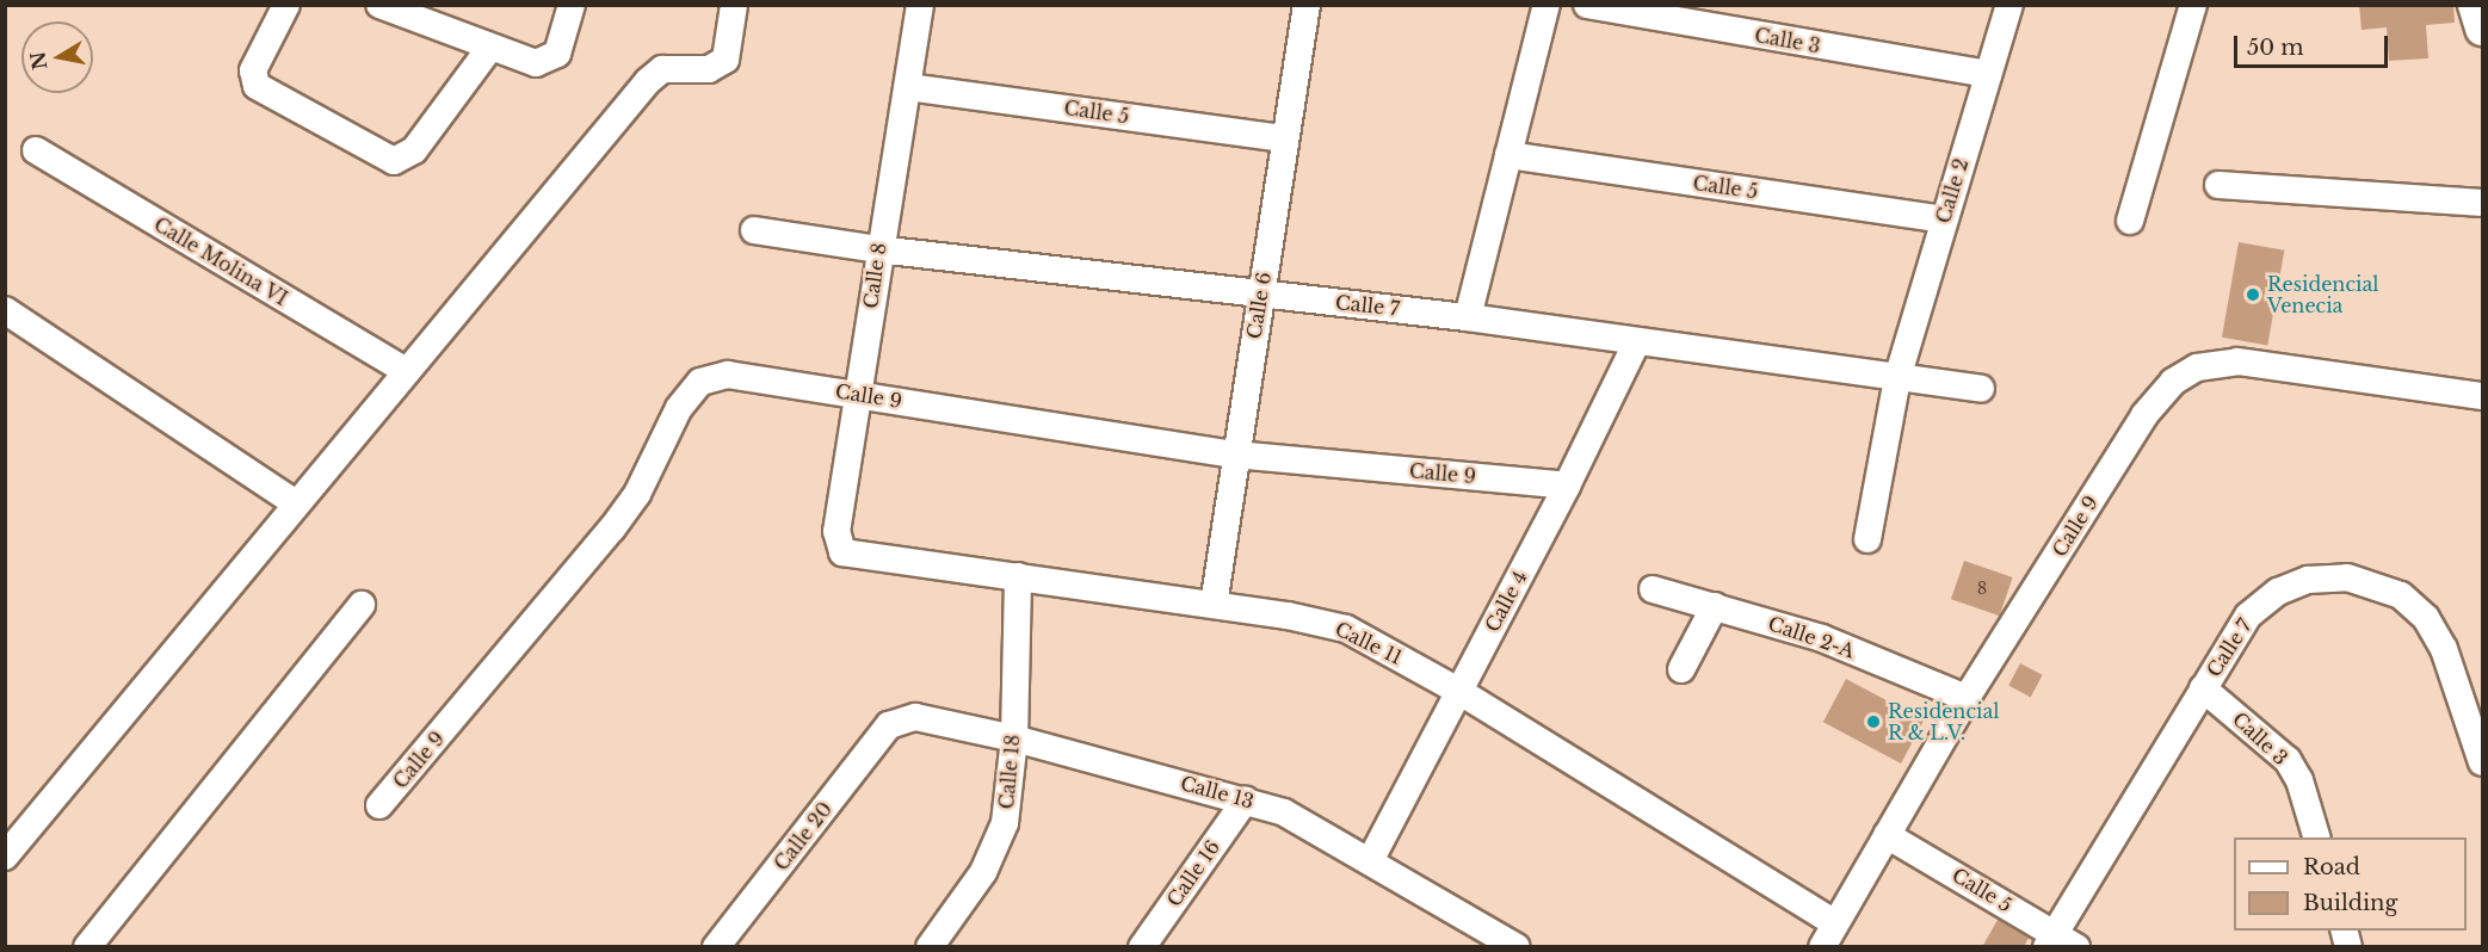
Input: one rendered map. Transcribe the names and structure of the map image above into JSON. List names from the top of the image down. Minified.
{"streets":{"street":["Calle 3","Calle 5","Calle 2","Calle Molina VI","Calle 8","Calle 6","Calle 7","Calle 9","Calle 4","Calle 2-A","Calle 11","Calle 18","Calle 13","Calle 20","Calle 16"]},"crossings":[["Calle 3","Calle 2"],["Calle 3","Calle 7"],["Calle 5","Calle 2"],["Calle 5","Calle 8"],["Calle 5","Calle 6"],["Calle 5","Calle 7"],["Calle 5","Calle 9"],["Calle 2","Calle 7"],["Calle 8","Calle 7"],["Calle 8","Calle 9"],["Calle 8","Calle 11"],["Calle 6","Calle 7"],["Calle 6","Calle 9"],["Calle 6","Calle 11"],["Calle 7","Calle 4"],["Calle 9","Calle 4"],["Calle 9","Calle 2-A"],["Calle 9","Calle 11"],["Calle 4","Calle 11"],["Calle 4","Calle 13"],["Calle 11","Calle 18"],["Calle 18","Calle 13"],["Calle 13","Calle 20"],["Calle 13","Calle 16"]],"places":["Residencial Venecia","Residencial R & L.V."],"house_numbers":["8"],"legend":["Road","Building"],"scale_bar":"50 m","north":"left"}
